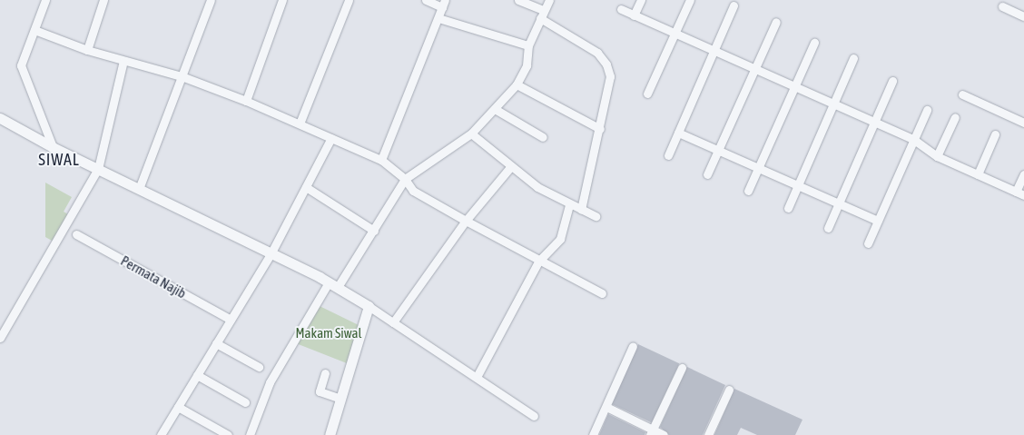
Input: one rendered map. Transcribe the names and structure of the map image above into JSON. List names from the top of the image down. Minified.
{"streets":{"street":["Permata Najib"]},"districts":["SIWAL"],"parks":["Makam Siwal"]}
